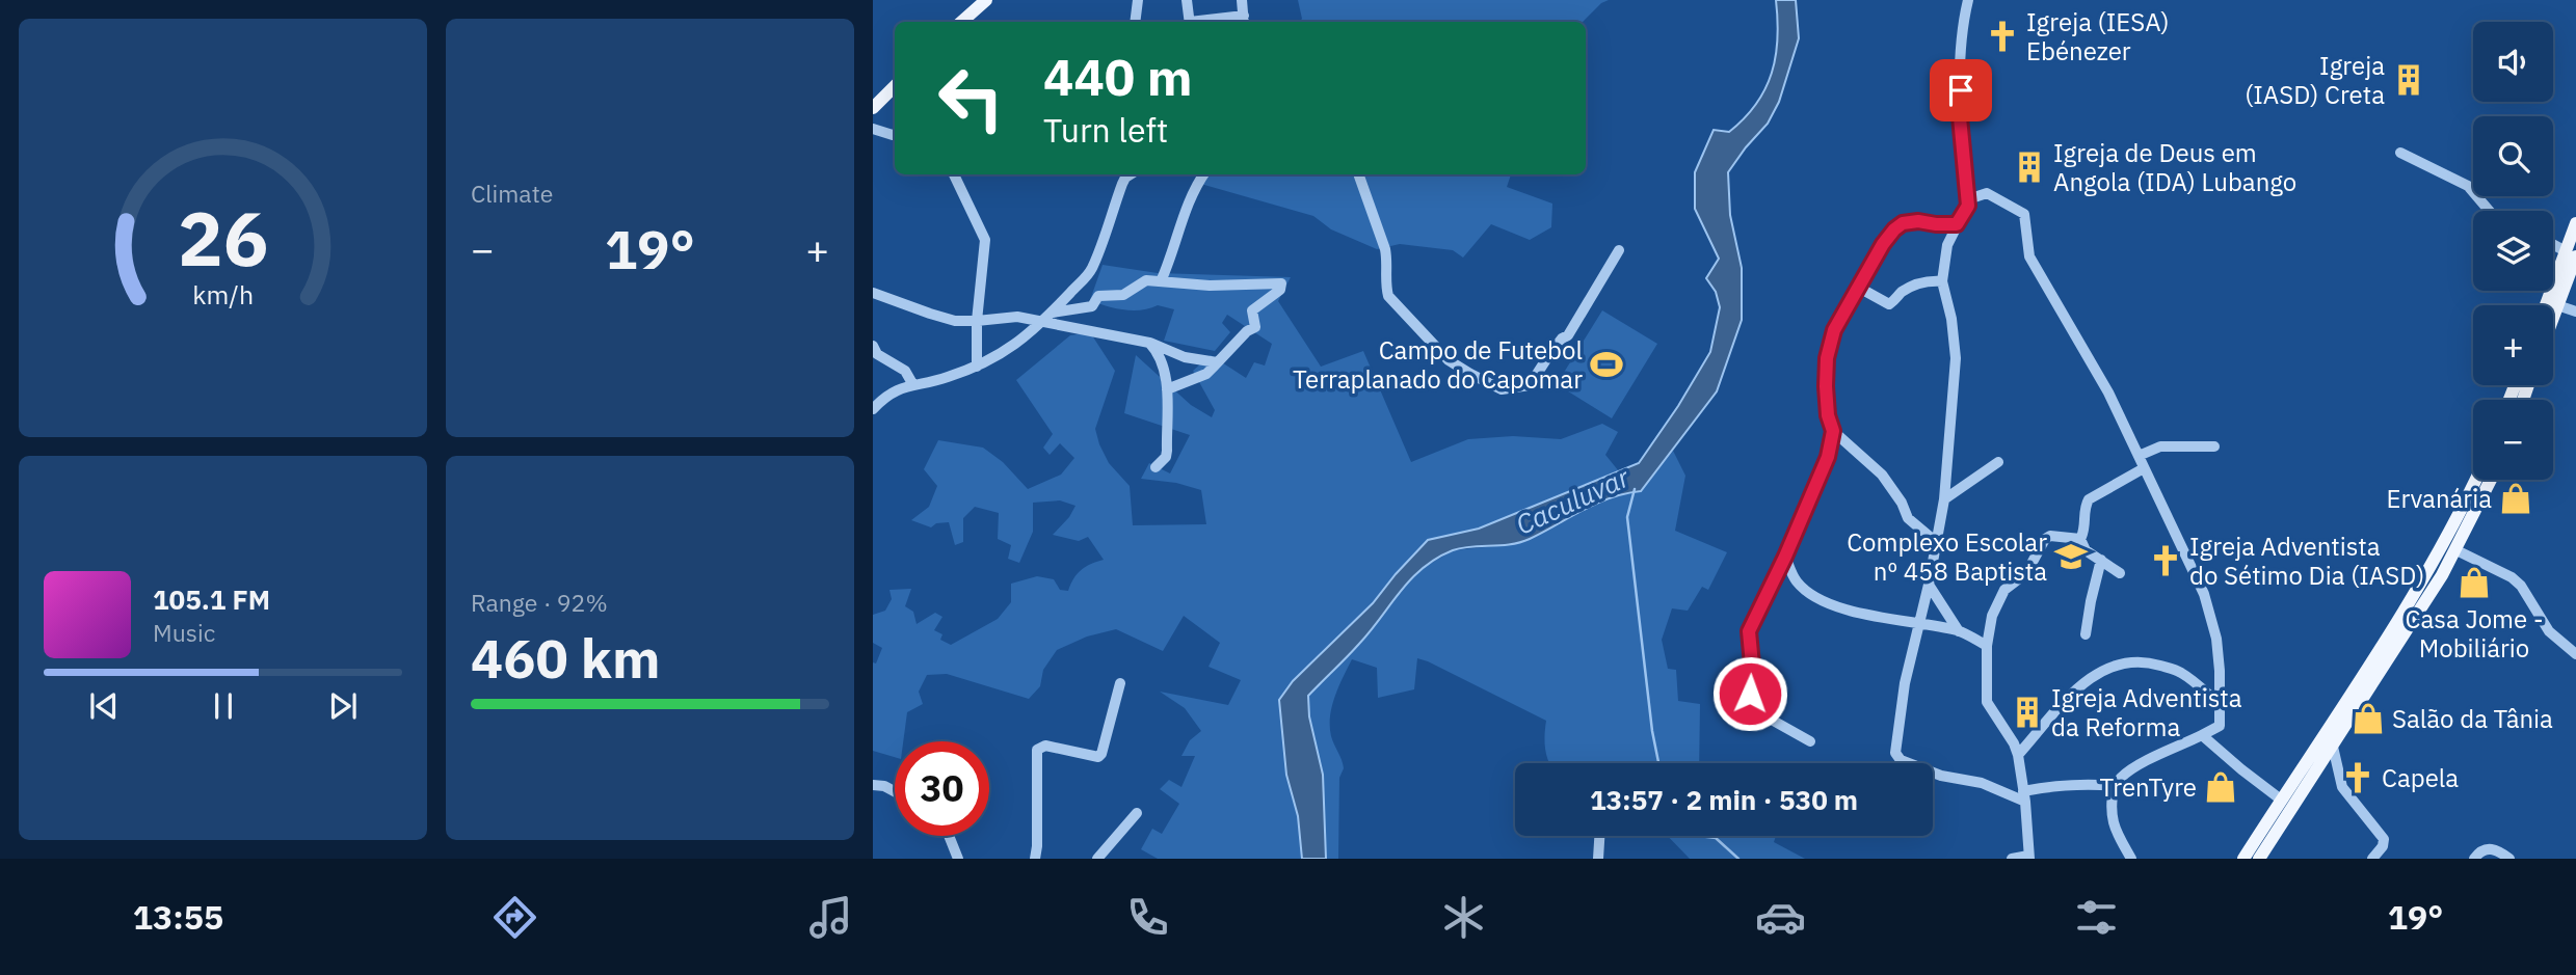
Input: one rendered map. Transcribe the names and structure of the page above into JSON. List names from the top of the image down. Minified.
{"water":["Caculuvar"],"places":{"church":["Igreja (IESA) Ebénezer","Igreja Adventista do Sétimo Dia (IASD)","Capela"],"building":["Igreja (IASD) Creta","Igreja de Deus em Angola (IDA) Lubango","Igreja Adventista da Reforma"],"sports":["Campo de Futebol Terraplanado do Capomar"],"shop":["Ervanária","Casa Jome - Mobiliário","Salão da Tânia","TrenTyre"],"school or university":["Complexo Escolar nº 458 Baptista"]},"page":{"tile":["Climate",["Range · 92%","460 km"]],"map_buttons":["+","−"],"turn":["440 m","Turn left"],"heat":["−","19°","+"],"song":["105.1 FM","Music"],"limit":"30","trip":"13:57 · 2 min · 530 m","tabs":["13:55","19°"],"gauge":["26","km/h"]}}
